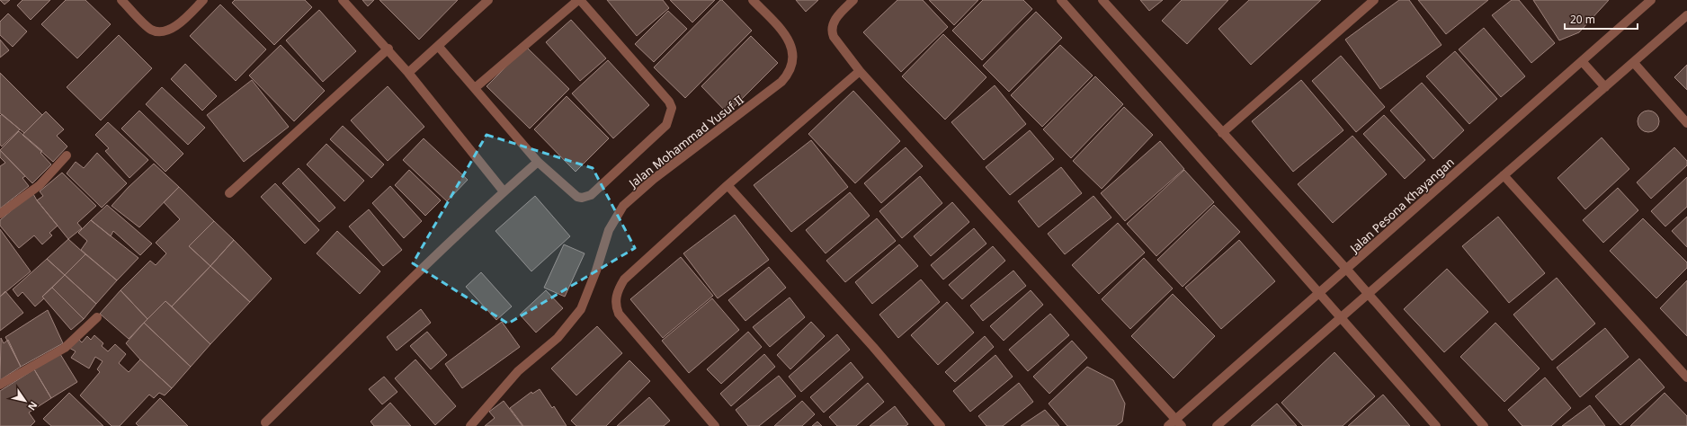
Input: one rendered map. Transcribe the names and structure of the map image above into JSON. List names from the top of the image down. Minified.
{"streets":{"street":["Jalan Mohammad Yusuf II","Jalan Pesona Khayangan"]},"scale_bar":"20 m","north":"bottom right"}
